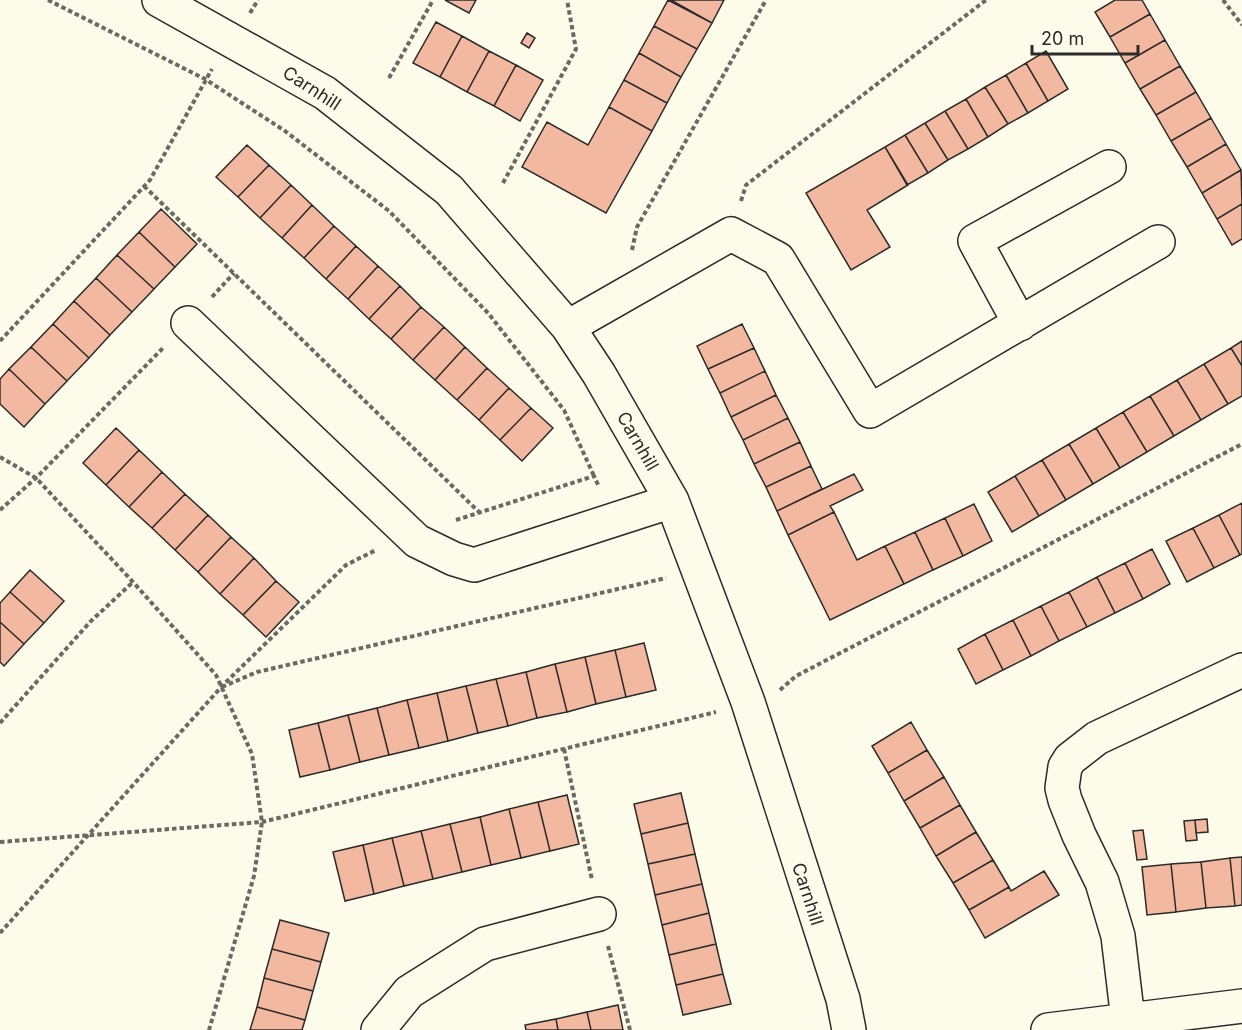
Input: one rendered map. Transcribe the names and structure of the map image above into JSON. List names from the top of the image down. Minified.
{"streets":{"street":["Carnhill"]},"scale_bar":"20 m"}
